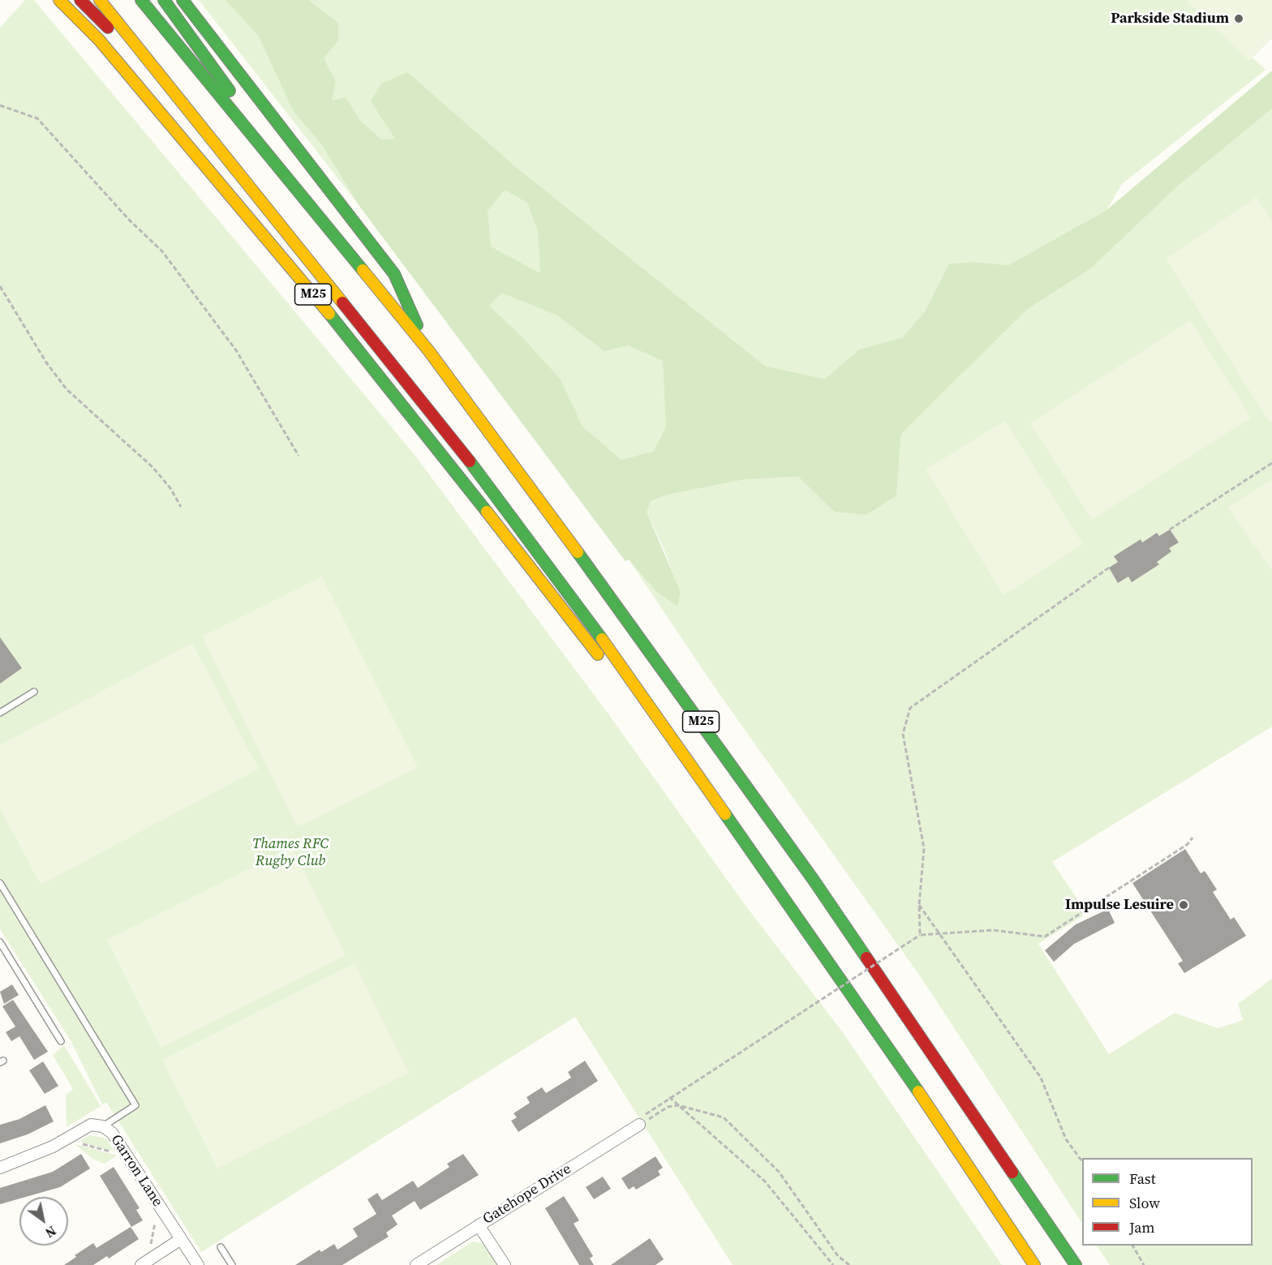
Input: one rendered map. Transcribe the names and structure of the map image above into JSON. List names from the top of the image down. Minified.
{"streets":{"highway":["M25"],"street":["Garron Lane","Gatehope Drive"]},"parks":["Thames RFC Rugby Club"],"places":["Parkside Stadium","Impulse Lesuire"],"legend":["Fast","Slow","Jam"],"north":"bottom right"}
